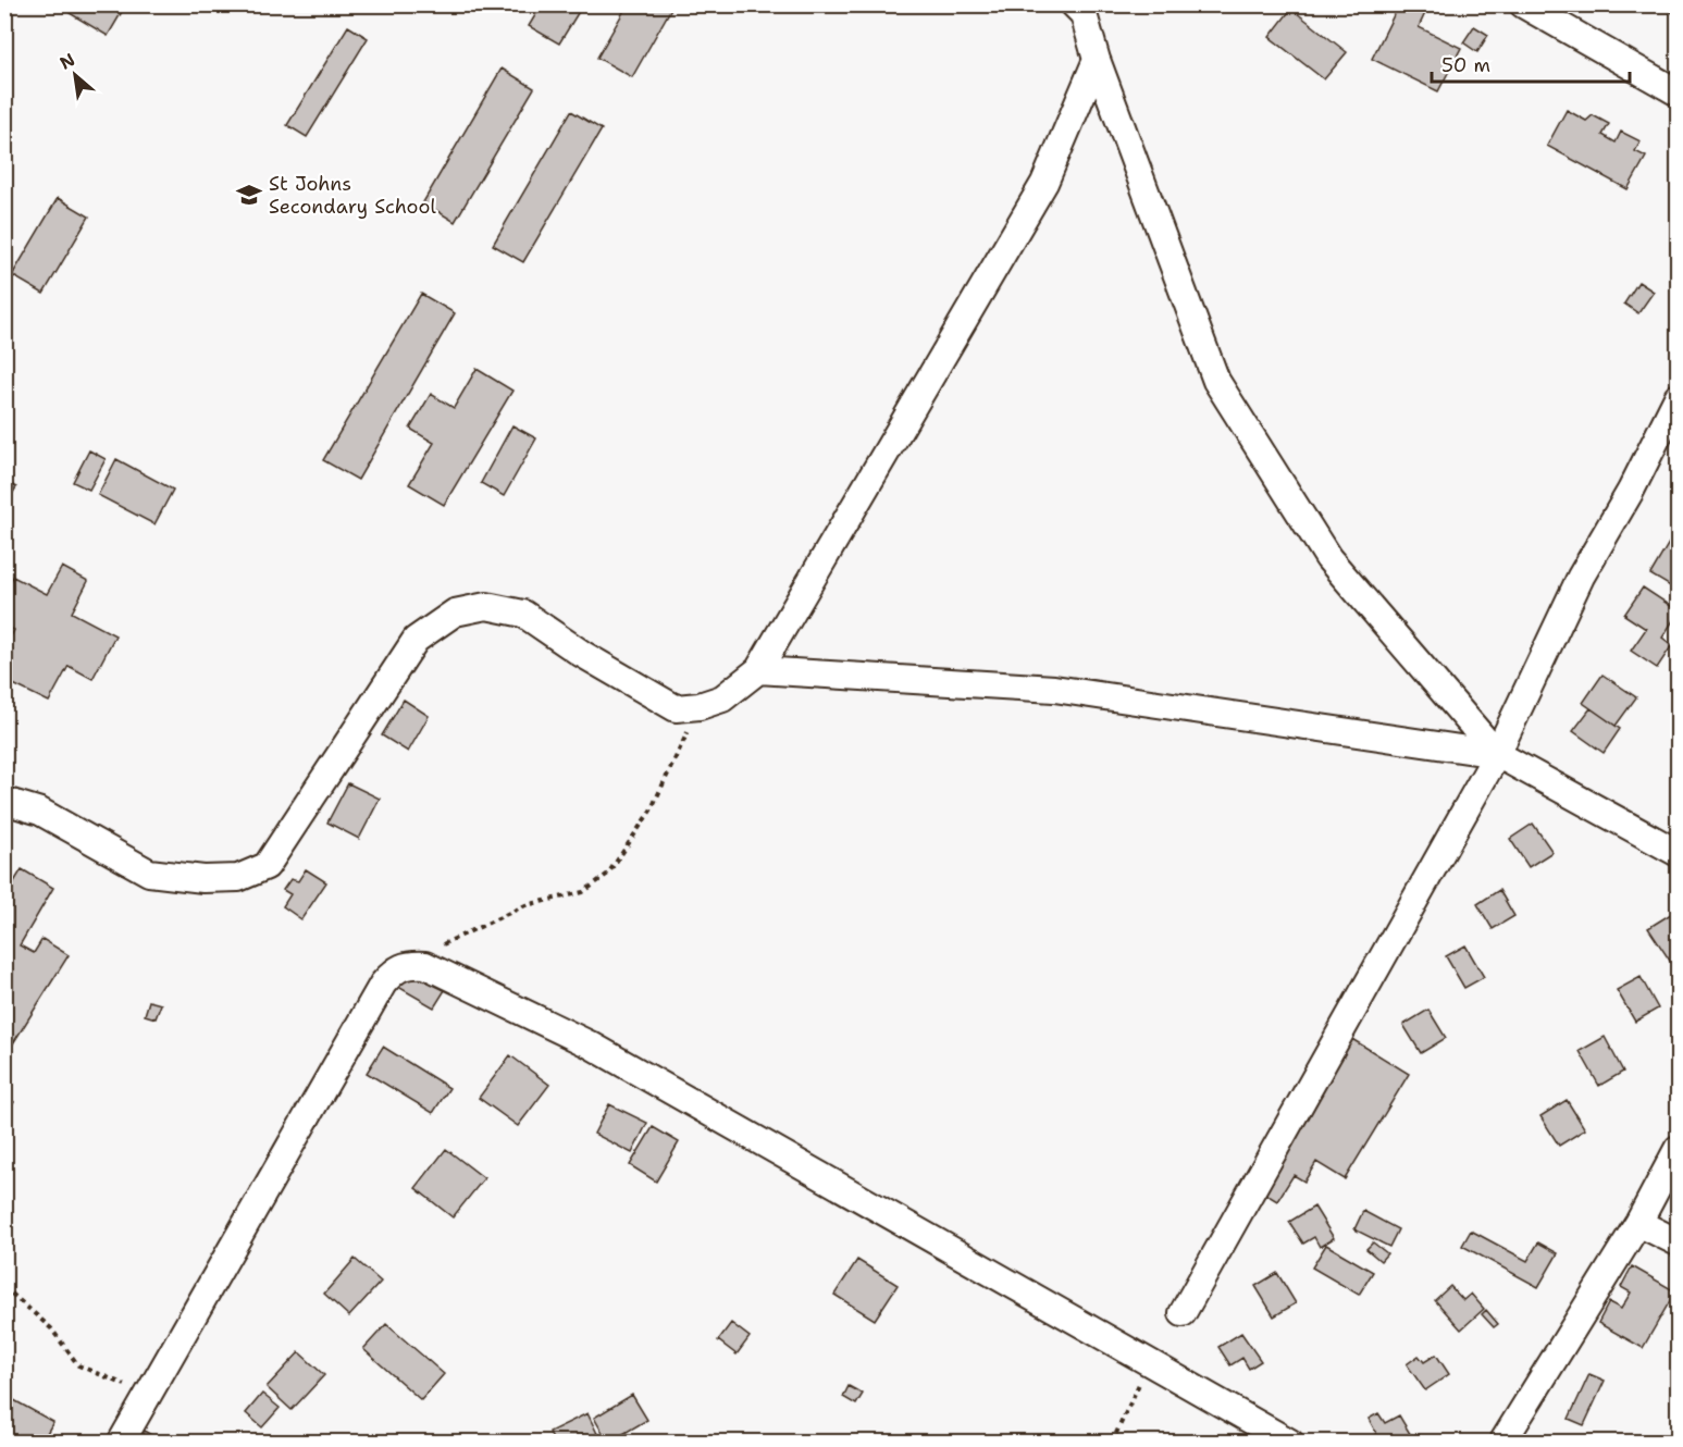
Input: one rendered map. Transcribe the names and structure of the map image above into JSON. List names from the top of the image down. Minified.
{"places":{"school or university":["St Johns Secondary School"]},"scale_bar":"50 m","north":"top left"}
